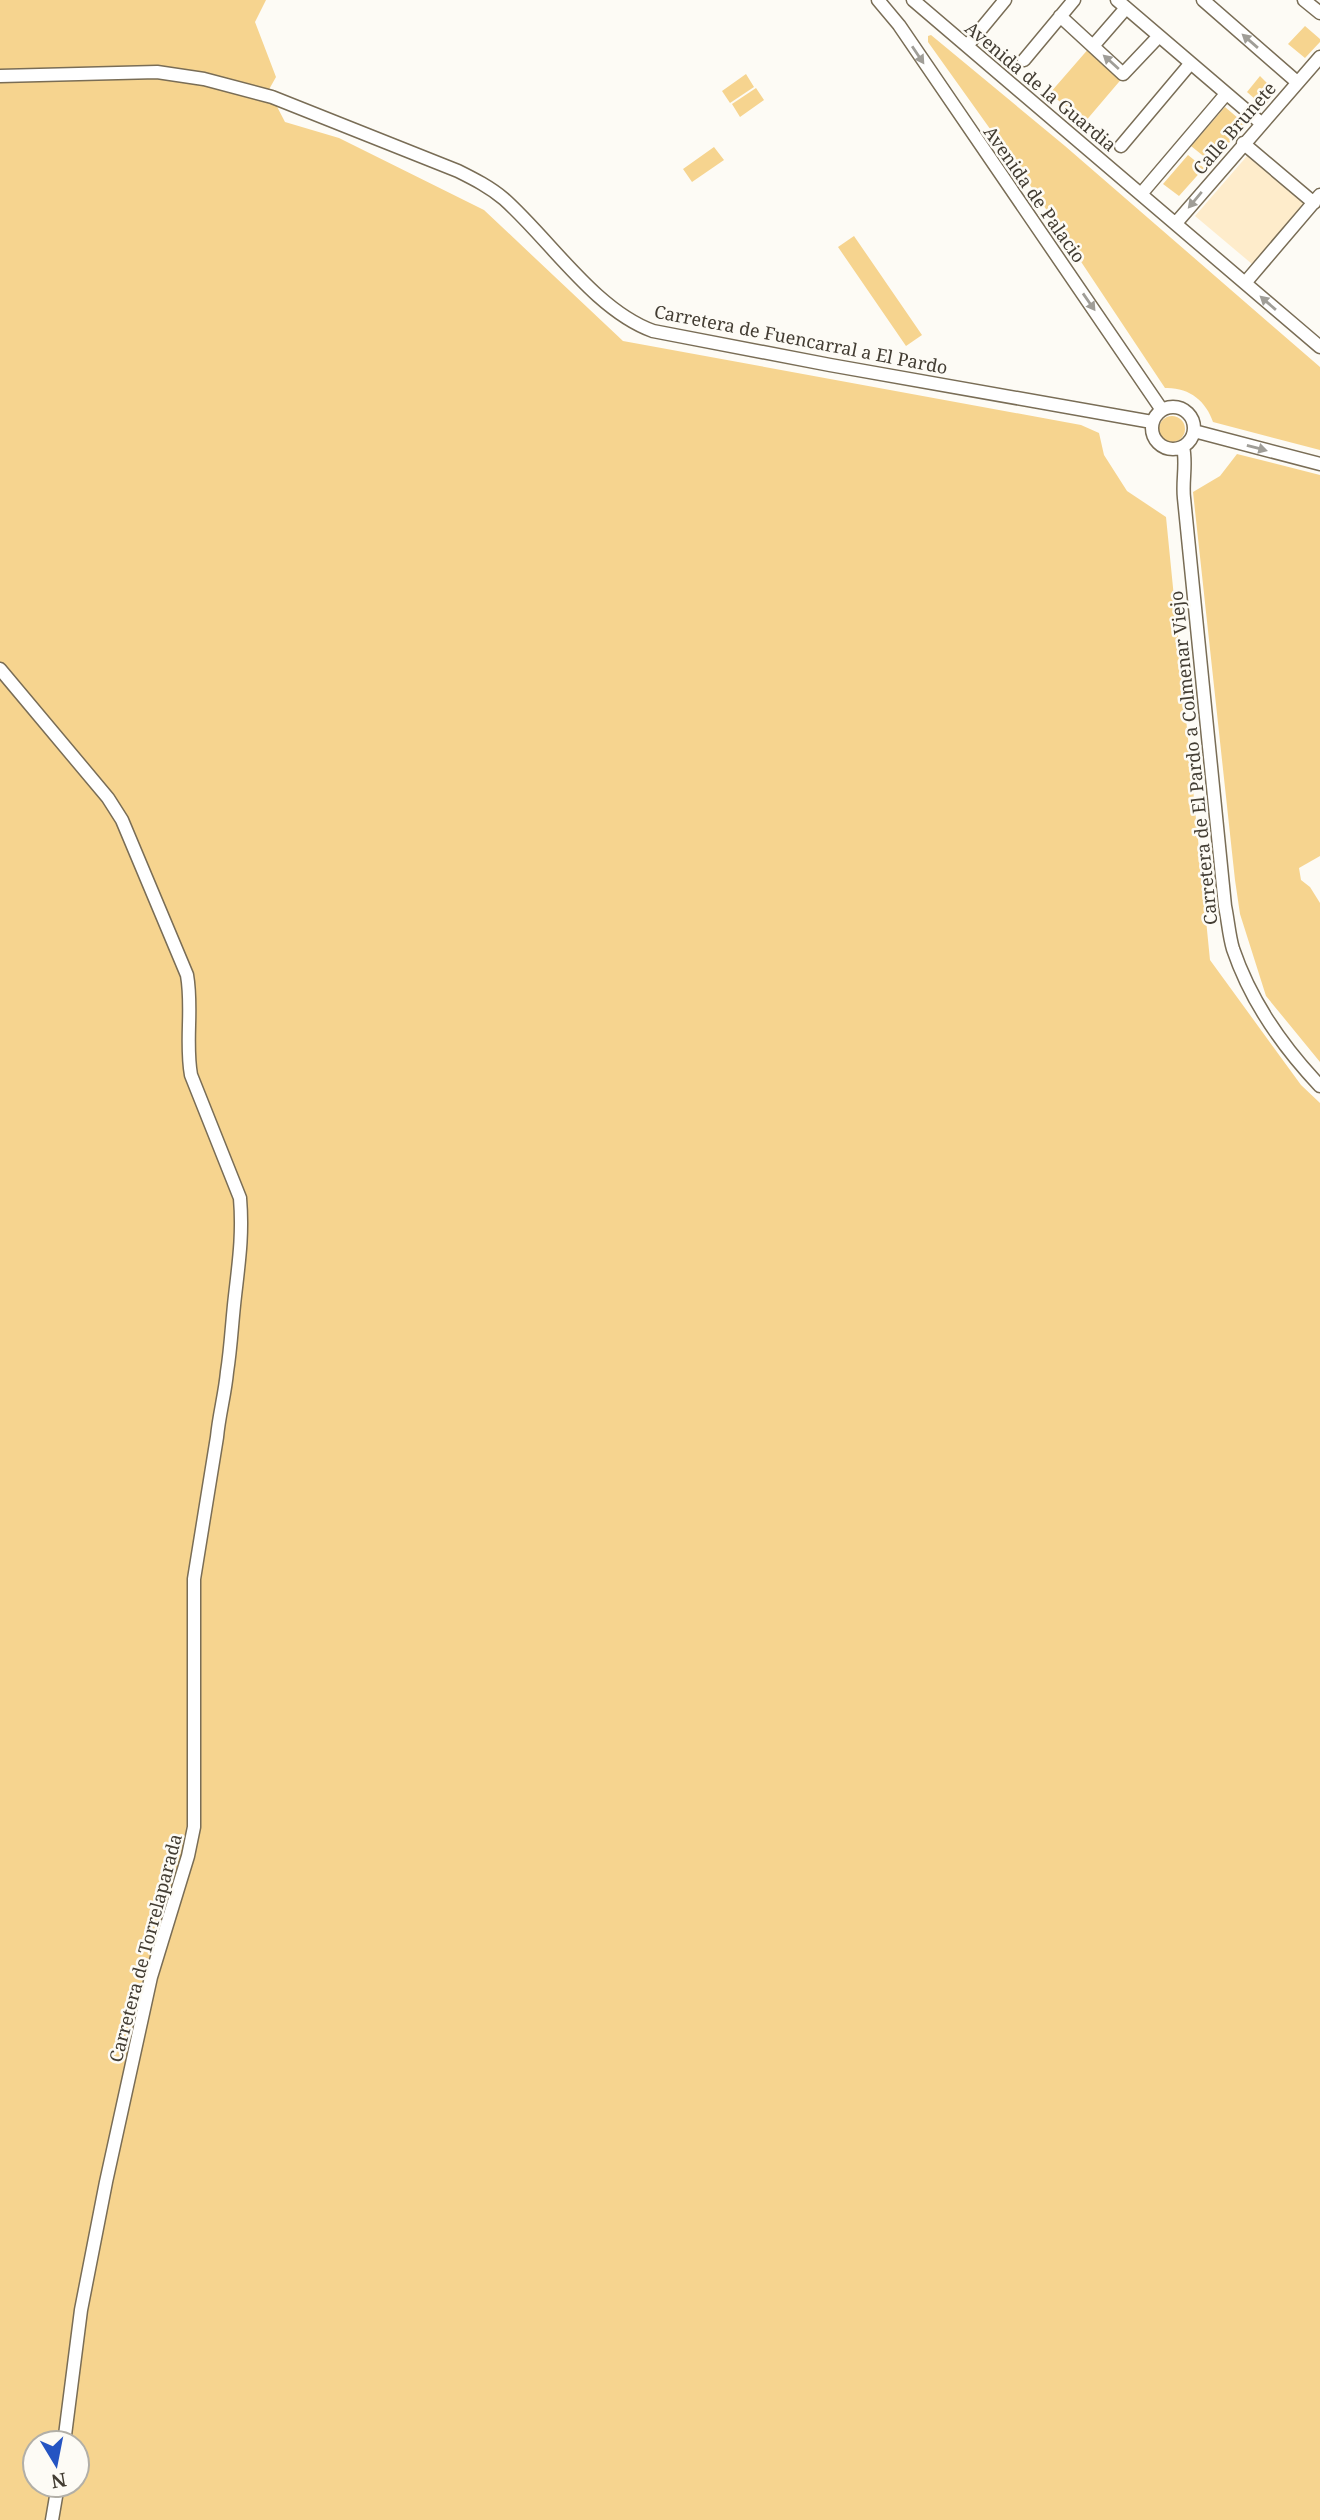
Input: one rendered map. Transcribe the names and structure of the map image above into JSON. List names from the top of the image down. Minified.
{"streets":{"street":["Avenida de la Guardia","Calle Brunete","Avenida de Palacio","Carretera de Fuencarral a El Pardo","Carretera de El Pardo a Colmenar Viejo","Carretera de Torrelaparada"]},"crossings":[["Avenida de la Guardia","Calle Brunete"],["Avenida de Palacio","Carretera de Fuencarral a El Pardo"]],"one_way":["Avenida de Palacio"],"north":"bottom"}
